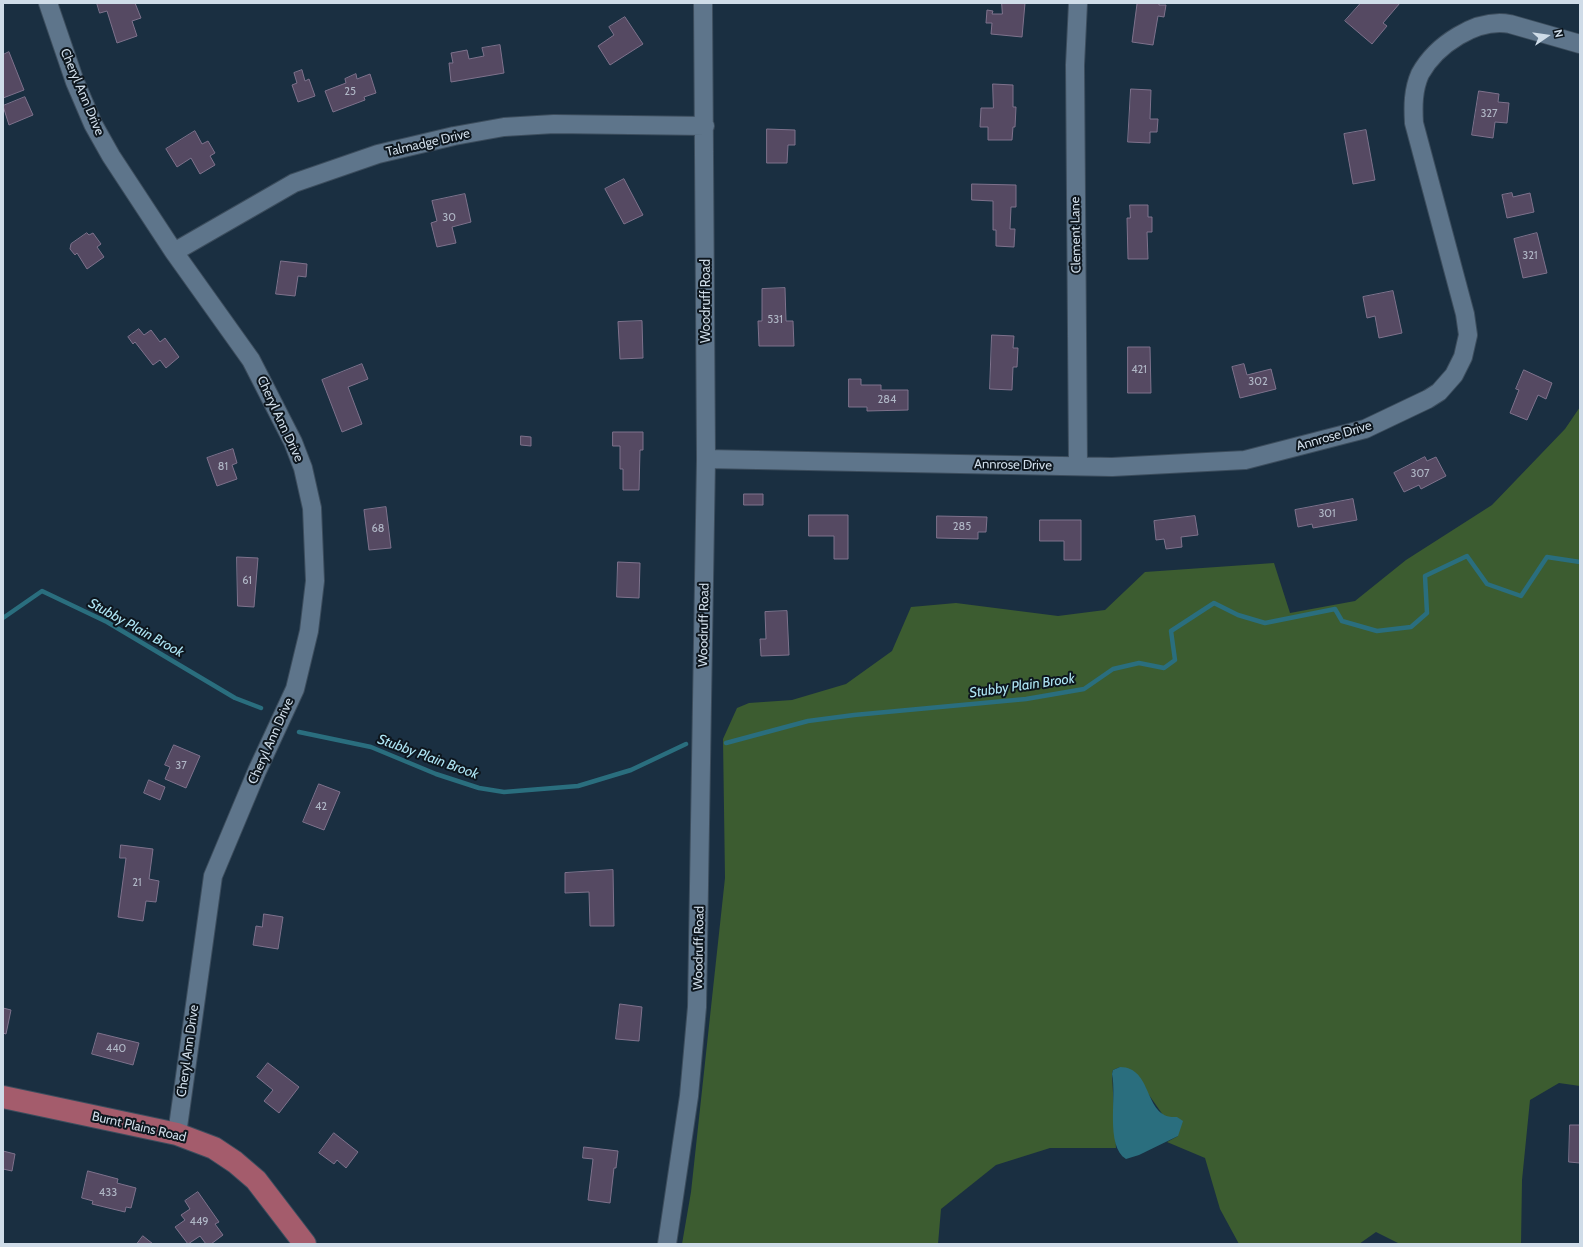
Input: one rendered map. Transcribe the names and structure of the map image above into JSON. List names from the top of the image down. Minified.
{"streets":{"main road":["Burnt Plains Road"],"street":["Cheryl Ann Drive","Talmadge Drive","Clement Lane","Woodruff Road","Annrose Drive"]},"crossings":[["Cheryl Ann Drive","Talmadge Drive"],["Cheryl Ann Drive","Burnt Plains Road"],["Talmadge Drive","Woodruff Road"],["Clement Lane","Annrose Drive"],["Woodruff Road","Annrose Drive"]],"water":["Stubby Plain Brook"],"house_numbers":["25","327","30","321","531","421","302","284","81","307","301","285","68","61","37","42","21","440","433","449"],"north":"right"}
